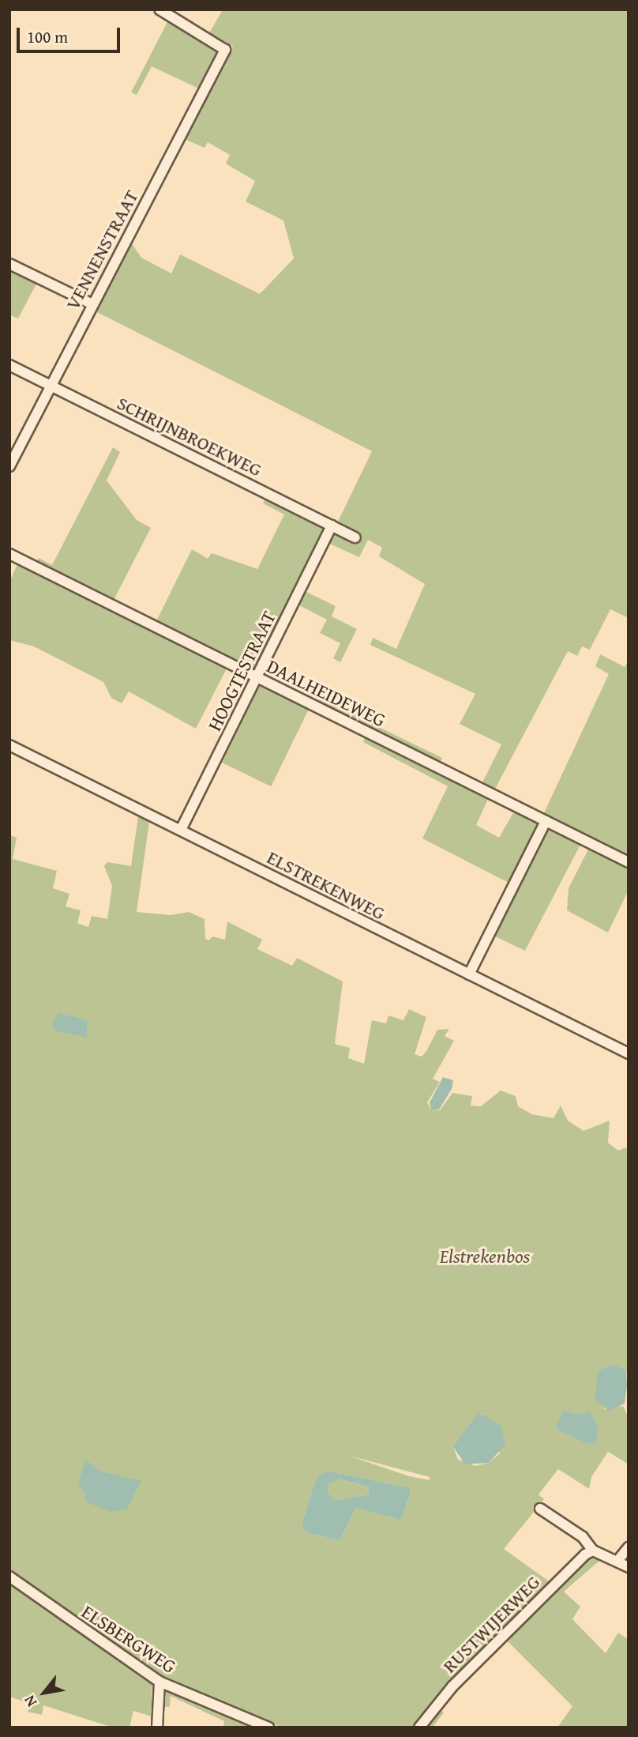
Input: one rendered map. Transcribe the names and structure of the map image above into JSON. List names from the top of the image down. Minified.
{"streets":{"street":["VENNENSTRAAT","SCHRIJNBROEKWEG","HOOGTESTRAAT","DAALHEIDEWEG","ELSTREKENWEG","RUSTWIJERWEG","ELSBERGWEG"]},"crossings":[["VENNENSTRAAT","SCHRIJNBROEKWEG"],["SCHRIJNBROEKWEG","HOOGTESTRAAT"],["HOOGTESTRAAT","DAALHEIDEWEG"],["HOOGTESTRAAT","ELSTREKENWEG"]],"parks":["Elstrekenbos"],"scale_bar":"100 m","north":"bottom left"}
